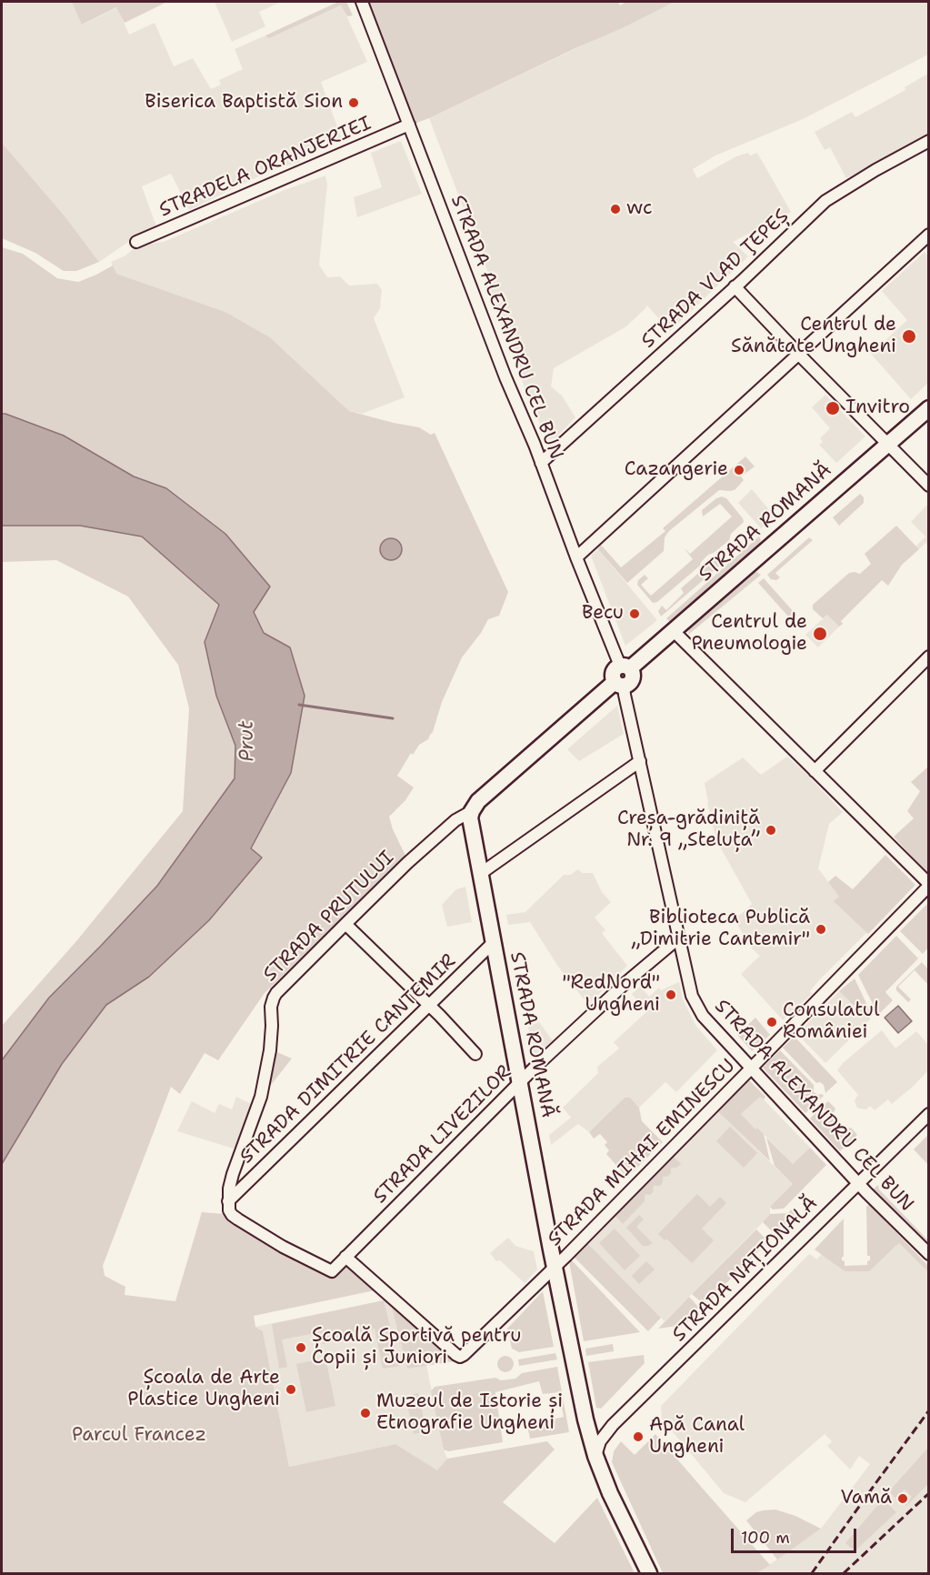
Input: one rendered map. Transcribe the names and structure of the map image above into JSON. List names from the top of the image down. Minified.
{"streets":{"main road":["STRADA ROMANĂ"],"street":["STRADELA ORANJERIEI","STRADA VLAD ŢEPEȘ","STRADA ALEXANDRU CEL BUN","STRADA PRUTULUI","STRADA DIMITRIE CANTEMIR","STRADA LIVEZILOR","STRADA MIHAI EMINESCU","STRADA NAȚIONALĂ"]},"crossings":[["STRADELA ORANJERIEI","STRADA ALEXANDRU CEL BUN"],["STRADA VLAD ŢEPEȘ","STRADA ALEXANDRU CEL BUN"],["STRADA ALEXANDRU CEL BUN","STRADA ROMANĂ"],["STRADA ALEXANDRU CEL BUN","STRADA LIVEZILOR"],["STRADA ALEXANDRU CEL BUN","STRADA MIHAI EMINESCU"],["STRADA ALEXANDRU CEL BUN","STRADA NAȚIONALĂ"],["STRADA ROMANĂ","STRADA PRUTULUI"],["STRADA ROMANĂ","STRADA DIMITRIE CANTEMIR"],["STRADA ROMANĂ","STRADA LIVEZILOR"],["STRADA ROMANĂ","STRADA MIHAI EMINESCU"],["STRADA ROMANĂ","STRADA NAȚIONALĂ"],["STRADA PRUTULUI","STRADA DIMITRIE CANTEMIR"],["STRADA PRUTULUI","STRADA LIVEZILOR"],["STRADA DIMITRIE CANTEMIR","STRADA LIVEZILOR"],["STRADA LIVEZILOR","STRADA MIHAI EMINESCU"]],"water":["Prut"],"parks":["Parcul Francez"],"places":["Biserica Baptistă Sion","wc","Centrul de Sănătate Ungheni","Invitro","Cazangerie","Becu","Centrul de Pneumologie","Creșa-grădiniță Nr. 9 „Steluța”","Biblioteca Publică „Dimitrie Cantemir\"","\"RedNord\" Ungheni","Consulatul României","Școală Sportivă pentru Copii și Juniori","Școala de Arte Plastice Ungheni","Muzeul de Istorie și Etnografie Ungheni","Apă Canal Ungheni","Vamă"],"scale_bar":"100 m"}
